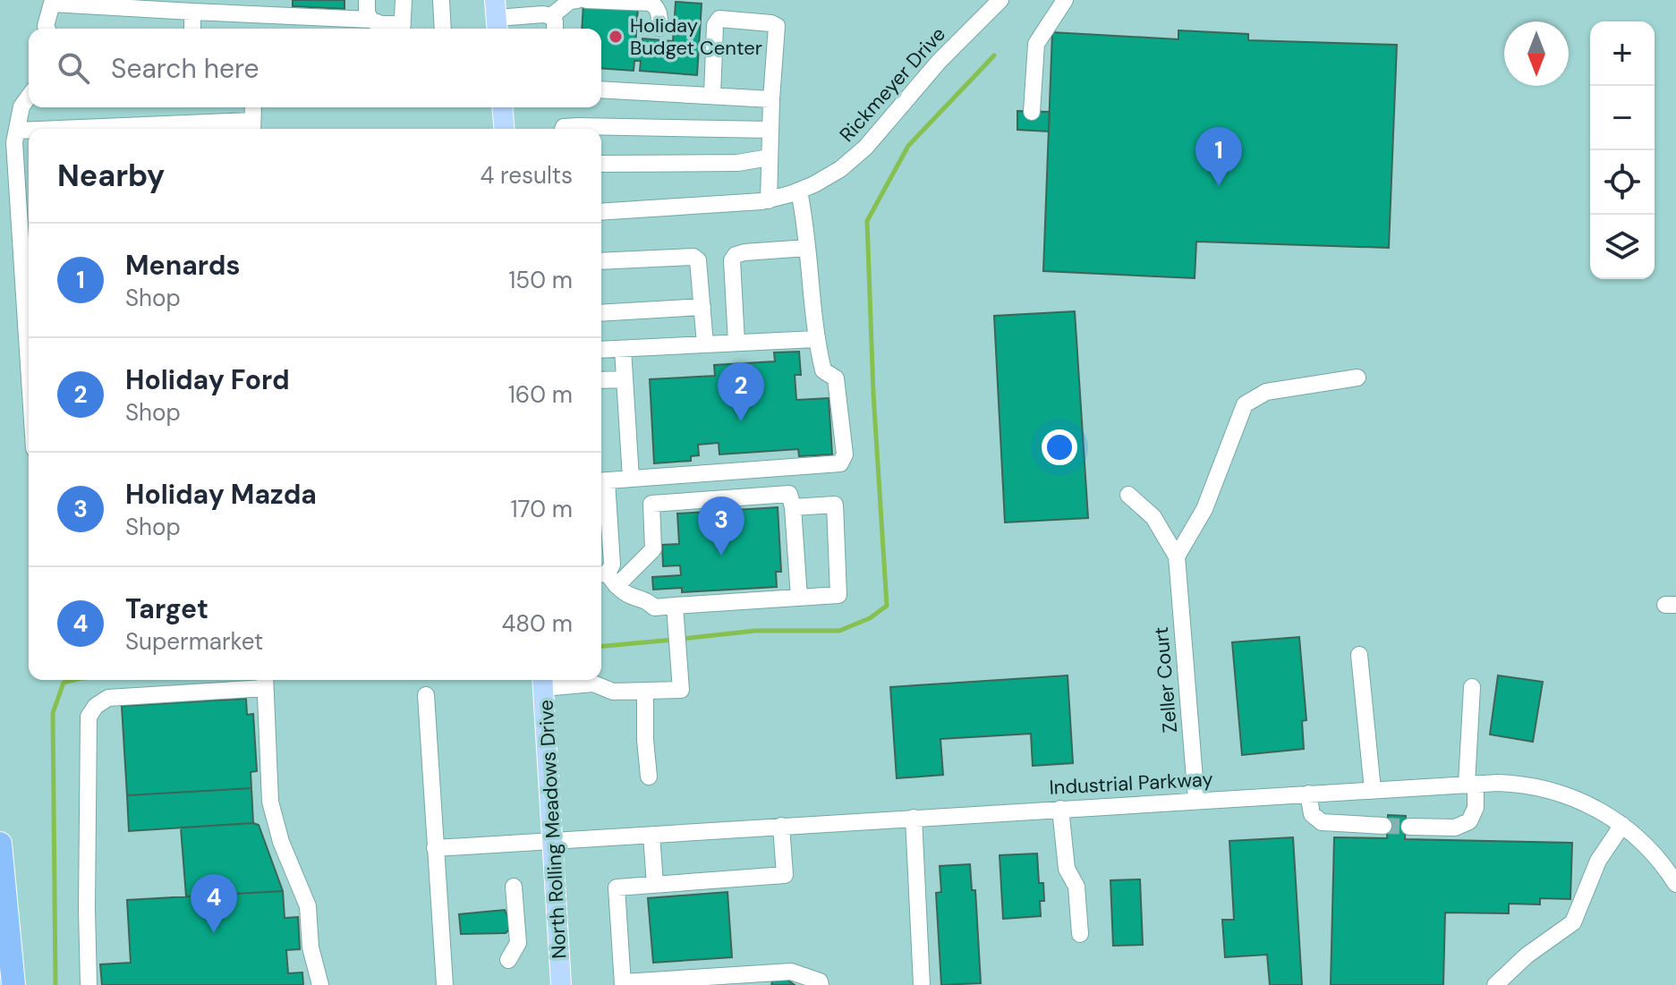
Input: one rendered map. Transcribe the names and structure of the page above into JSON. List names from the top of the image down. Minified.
{"streets":{"main road":["North Rolling Meadows Drive"],"street":["Rickmeyer Drive","Zeller Court","Industrial Parkway"]},"crossings":[["Zeller Court","Industrial Parkway"],["Industrial Parkway","North Rolling Meadows Drive"]],"places":["Holiday Budget Center"],"north":"bottom","page":{"map_buttons":["+","−"],"search":"Search here","pins":["1","2","3","4"],"heading":["Nearby","4 results"],"list":[{"mark":"1","name":"Menards","note":"Shop","value":"150 m"},{"mark":"2","name":"Holiday Ford","note":"Shop","value":"160 m"},{"mark":"3","name":"Holiday Mazda","note":"Shop","value":"170 m"},{"mark":"4","name":"Target","note":"Supermarket","value":"480 m"}]}}
